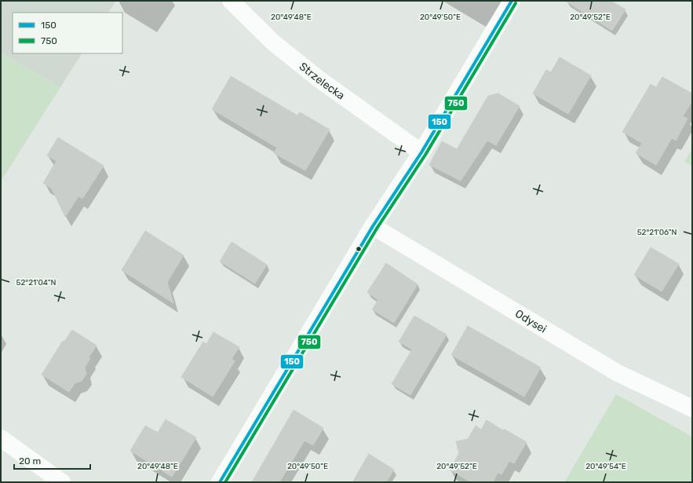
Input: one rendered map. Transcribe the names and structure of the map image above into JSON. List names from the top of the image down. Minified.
{"streets":{"street":["Strzelecka","Odysei"]},"lines":["transit line 150","transit line 750"],"legend":["150","750"],"scale_bar":"20 m","coordinates":["20°49'48\"E","20°49'50\"E","20°49'52\"E","52°21'06\"N","52°21'04\"N","20°49'54\"E"]}
